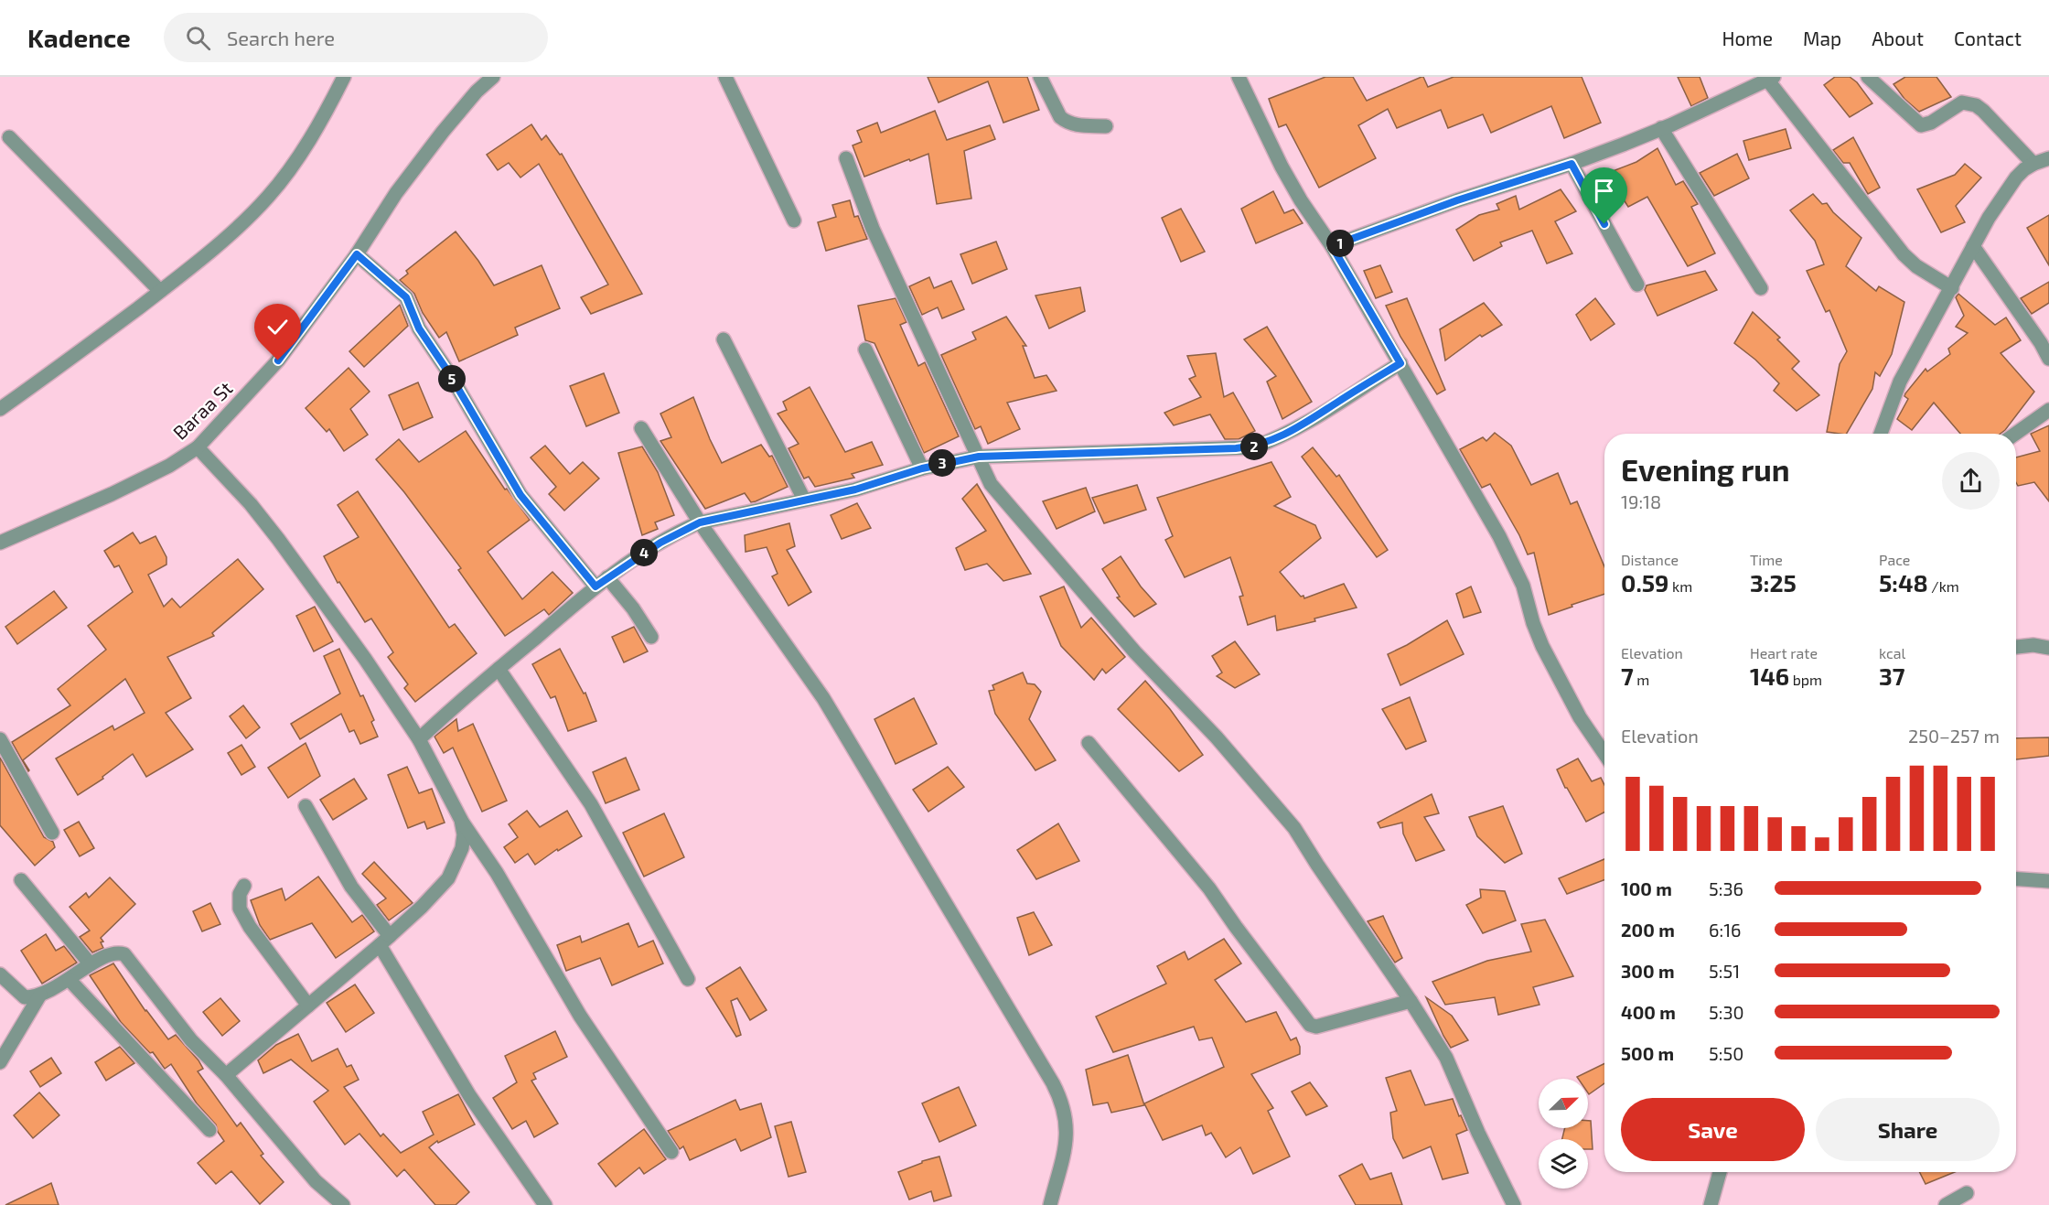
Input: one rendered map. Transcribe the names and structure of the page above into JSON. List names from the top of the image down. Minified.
{"streets":{"street":["Baraa St"]},"north":"top right","page":{"header":"Kadence","search":"Search here","nav":["Home","Map","About","Contact"],"pins":["1","5","2","3","4"],"heading":["Evening run","19:18"],"stats":[["Distance","0.59 km"],["Time","3:25"],["Pace","5:48 /km"],["Elevation","7 m"],["Heart rate","146 bpm"],["kcal","37"]],"chart":["Elevation","250–257 m"],"list":[{"name":"100 m","note":"5:36"},{"name":"200 m","note":"6:16"},{"name":"300 m","note":"5:51"},{"name":"400 m","note":"5:30"},{"name":"500 m","note":"5:50"}],"buttons":["Save","Share"]}}
